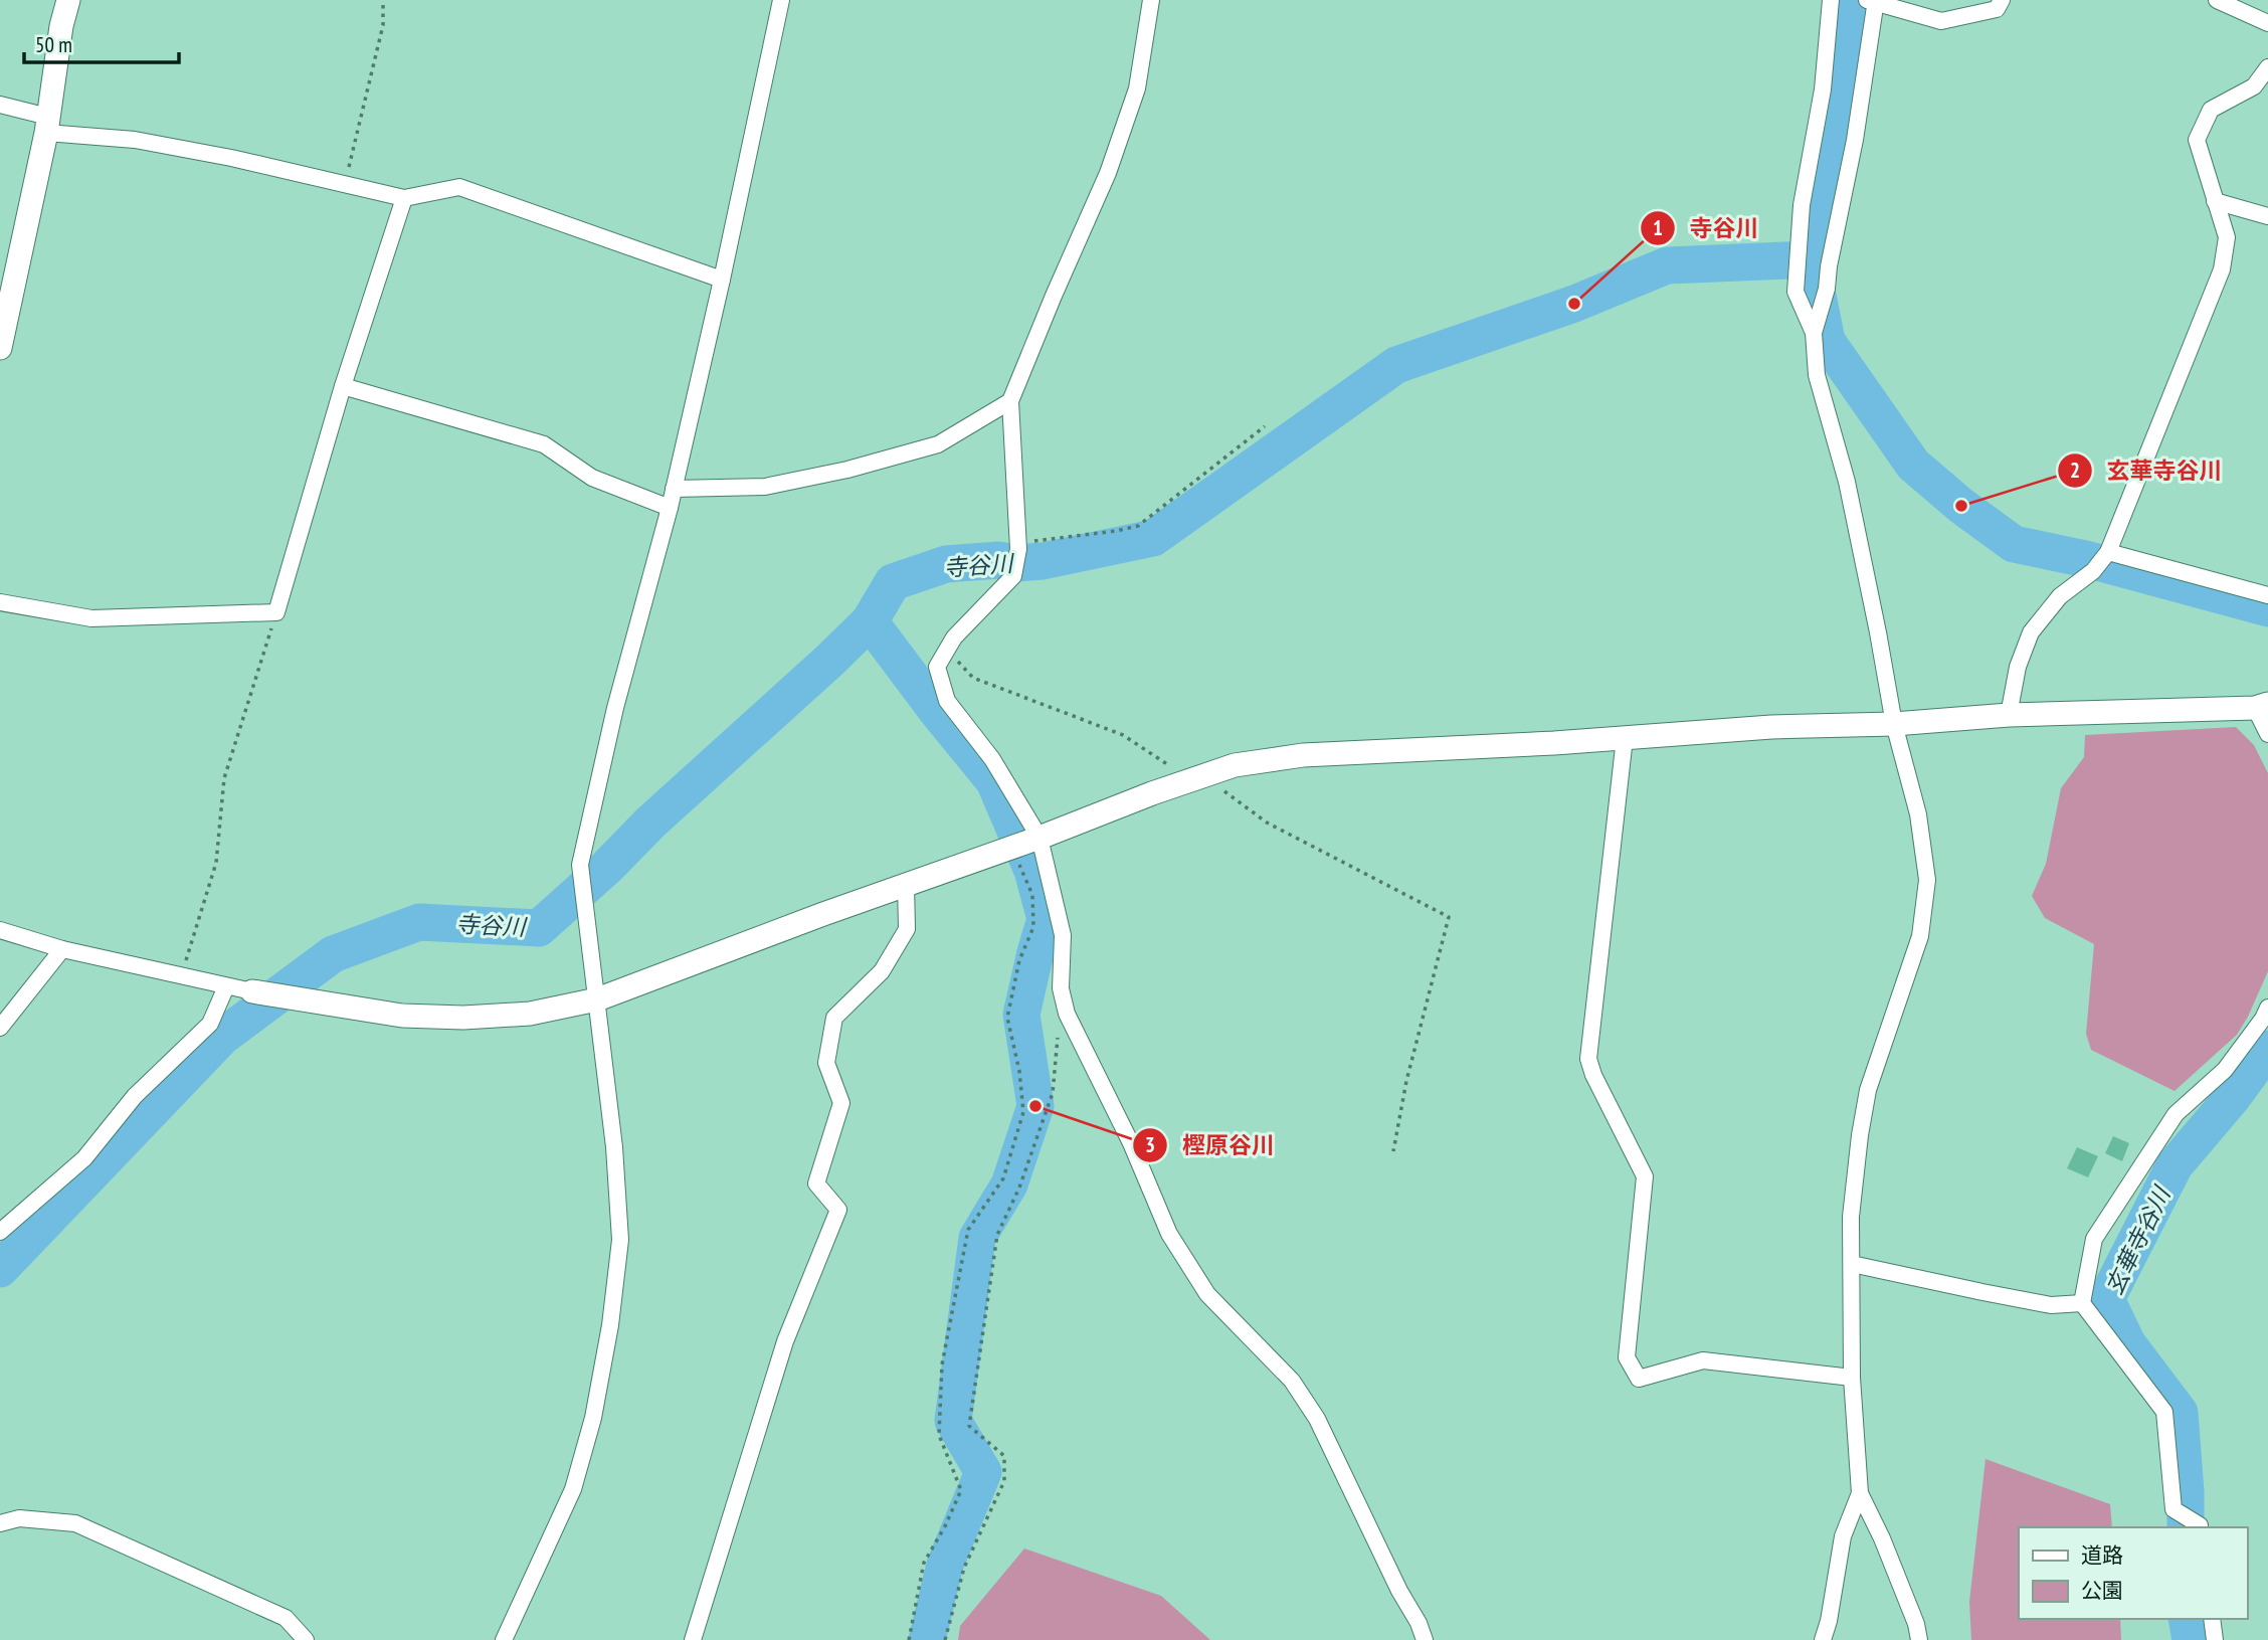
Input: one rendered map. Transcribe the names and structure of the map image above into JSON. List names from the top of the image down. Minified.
{"water":["寺谷川","玄華寺谷川"],"places":["寺谷川","玄華寺谷川","樫原谷川"],"legend":["道路","公園"],"scale_bar":"50 m"}
